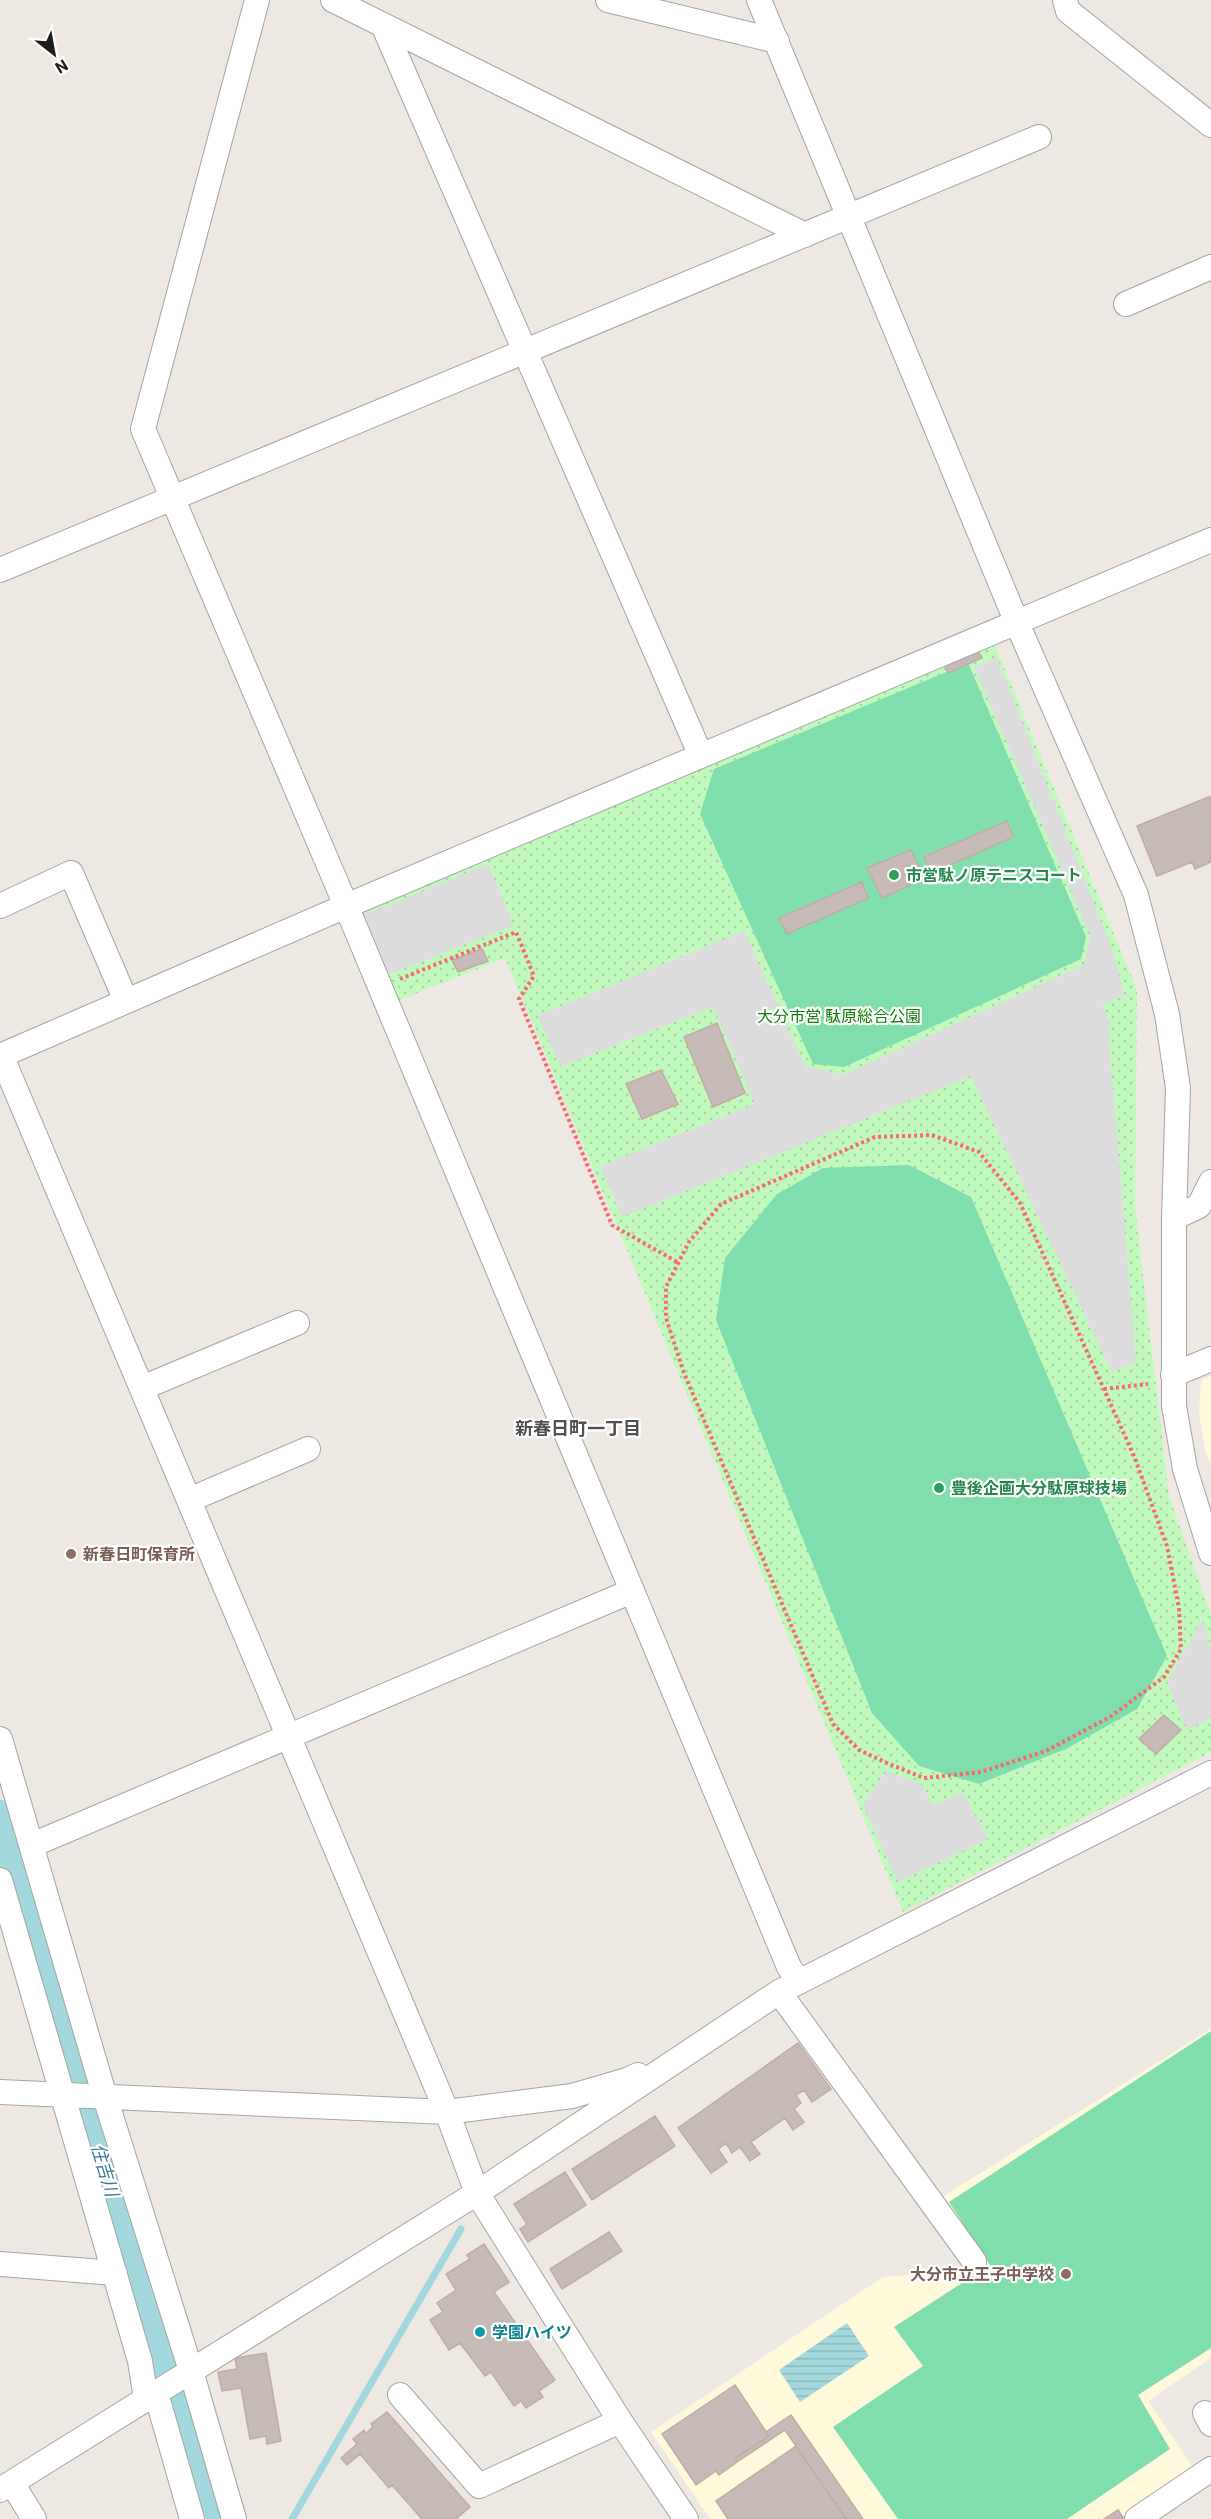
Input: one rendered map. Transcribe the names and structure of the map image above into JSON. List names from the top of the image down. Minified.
{"districts":["新春日町一丁目"],"water":["住吉川"],"parks":["大分市営 駄原総合公園"],"places":["市営駄ノ原テニスコート","豊後企画大分駄原球技場","新春日町保育所","大分市立王子中学校","学園ハイツ"],"north":"bottom right"}
